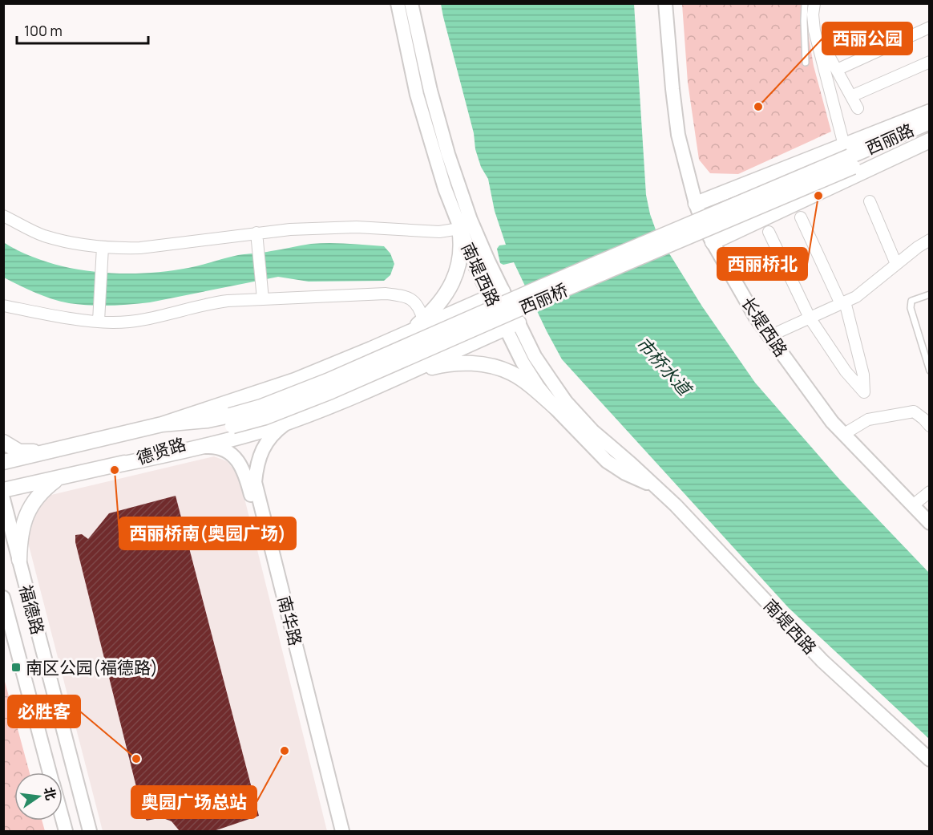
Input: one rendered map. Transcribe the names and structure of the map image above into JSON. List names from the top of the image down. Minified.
{"streets":{"main road":["西丽路","西丽桥","德贤路"],"street":["南堤西路","长堤西路","福德路","南华路"]},"crossings":[["西丽路","西丽桥"],["西丽桥","德贤路"]],"water":["市桥水道"],"places":{"other":["西丽公园","西丽桥北","西丽桥南(奥园广场)","奥园广场总站","必胜客"],"transit":["南区公园(福德路)"]},"scale_bar":"100 m","north":"right"}
